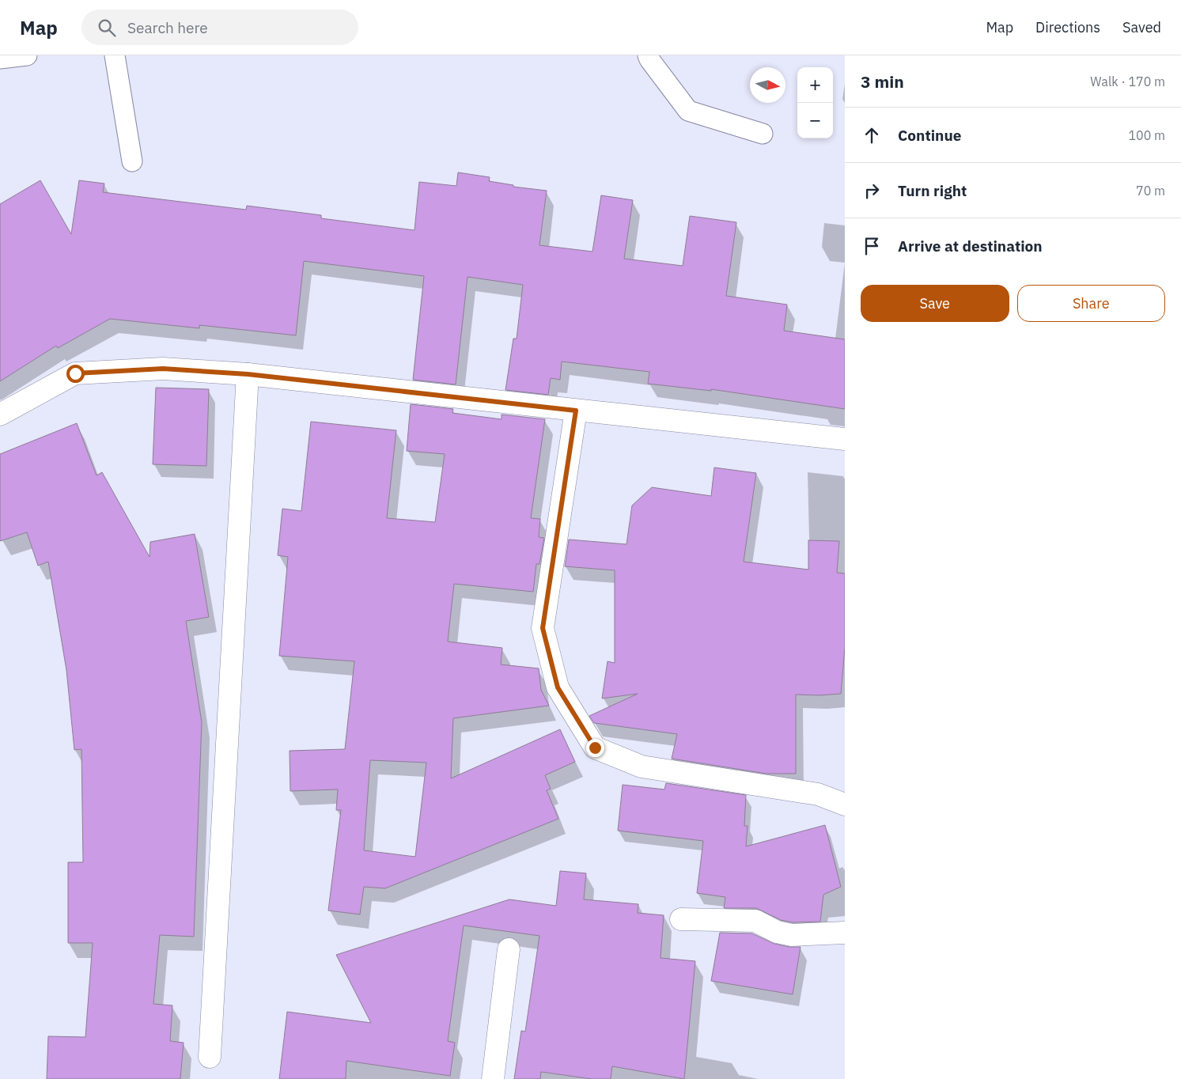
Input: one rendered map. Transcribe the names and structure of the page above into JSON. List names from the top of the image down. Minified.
{"north":"right","page":{"header":"Map","search":"Search here","nav":["Map","Directions","Saved"],"heading":["3 min","Walk · 170 m"],"map_buttons":["+","−"],"list":[["Continue","100 m"],["Turn right","70 m"],"Arrive at destination"],"buttons":["Save","Share"]}}
